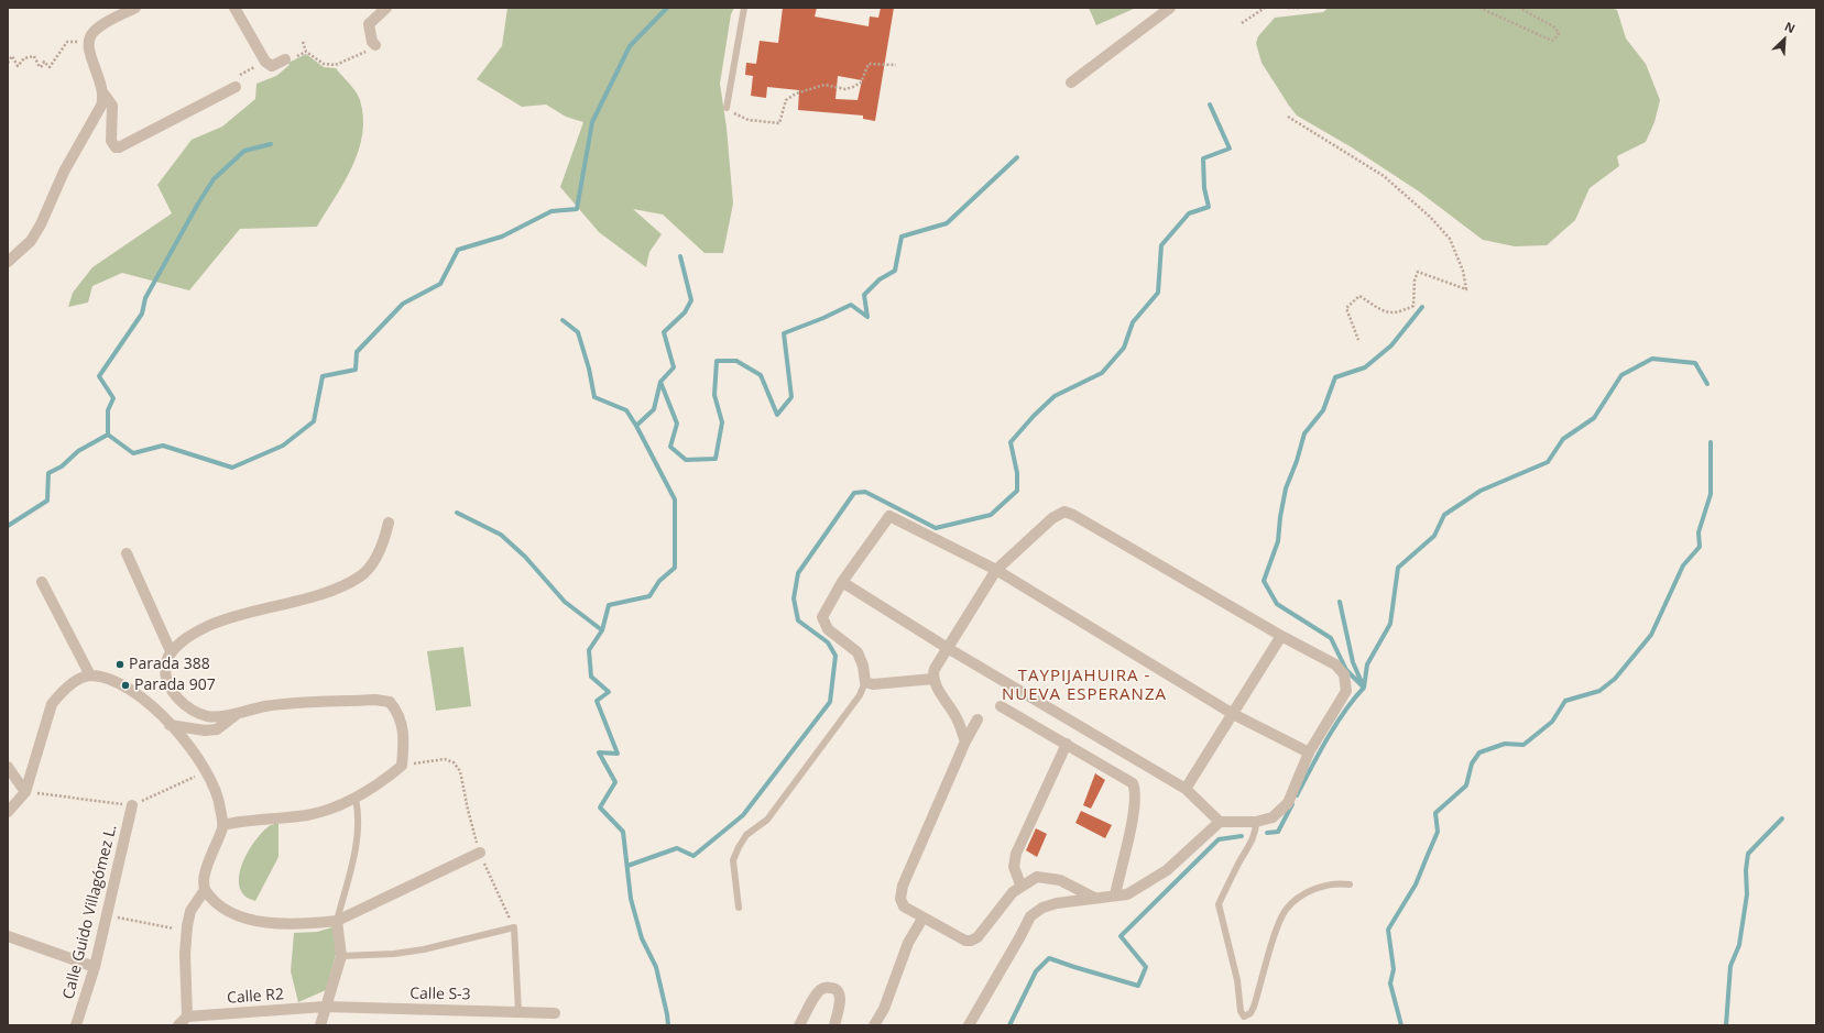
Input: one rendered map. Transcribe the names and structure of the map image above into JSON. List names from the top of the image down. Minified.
{"streets":{"street":["Calle Guido Villagómez L.","Calle S-3","Calle R2"]},"crossings":[["Calle S-3","Calle R2"]],"districts":["TAYPIJAHUIRA - NUEVA ESPERANZA"],"places":["Parada 388","Parada 907"],"north":"top right"}
